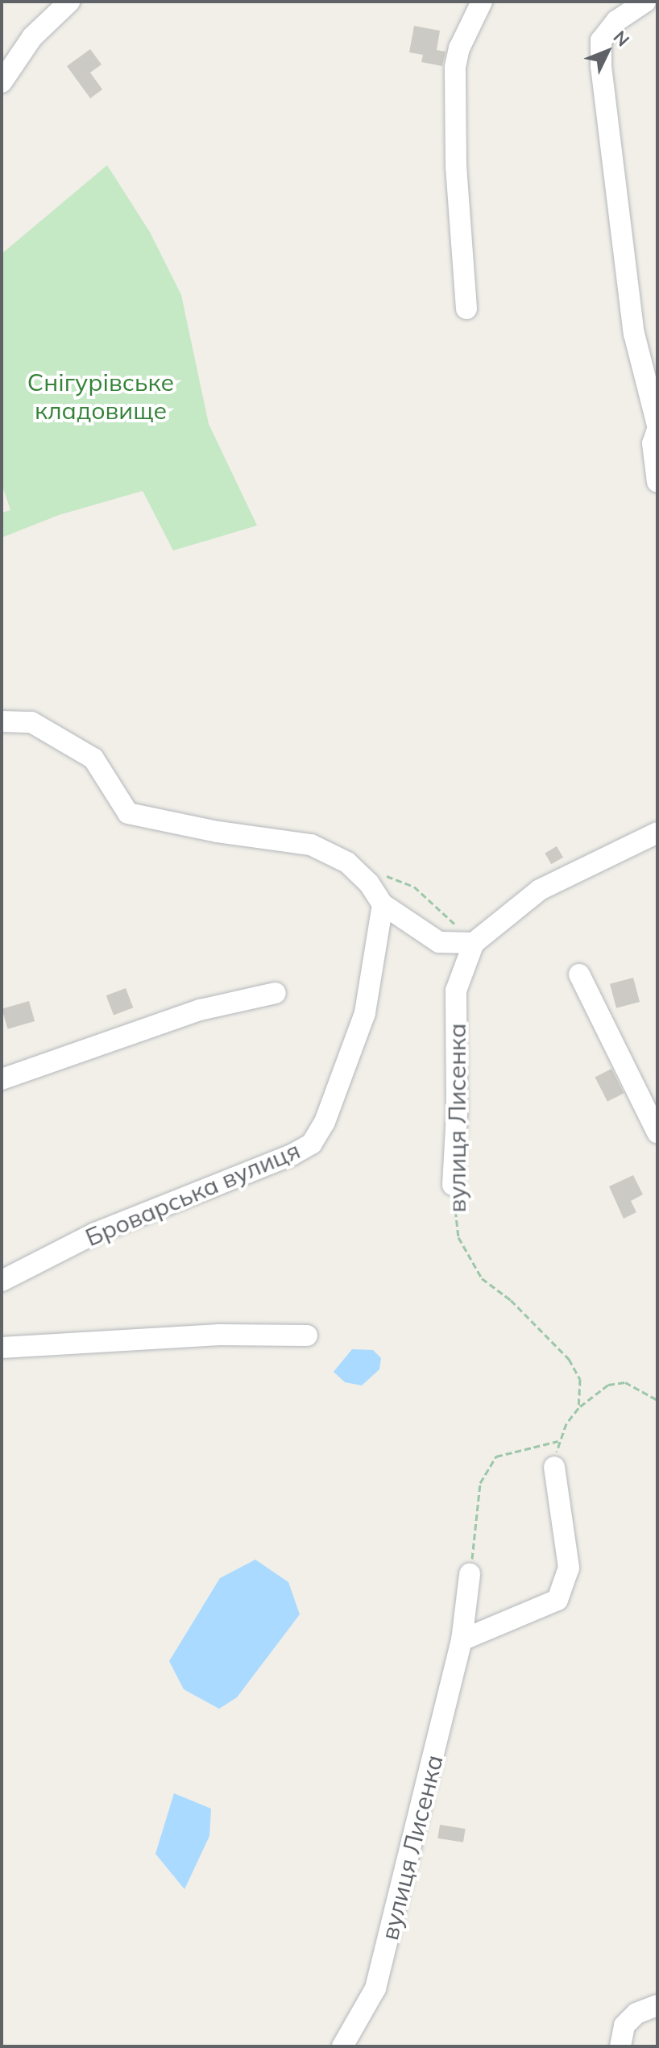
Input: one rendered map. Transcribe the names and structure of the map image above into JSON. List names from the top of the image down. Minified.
{"streets":{"street":["вулиця Лисенка","Броварська вулиця"]},"parks":["Снігурівське кладовище"],"north":"top right"}
